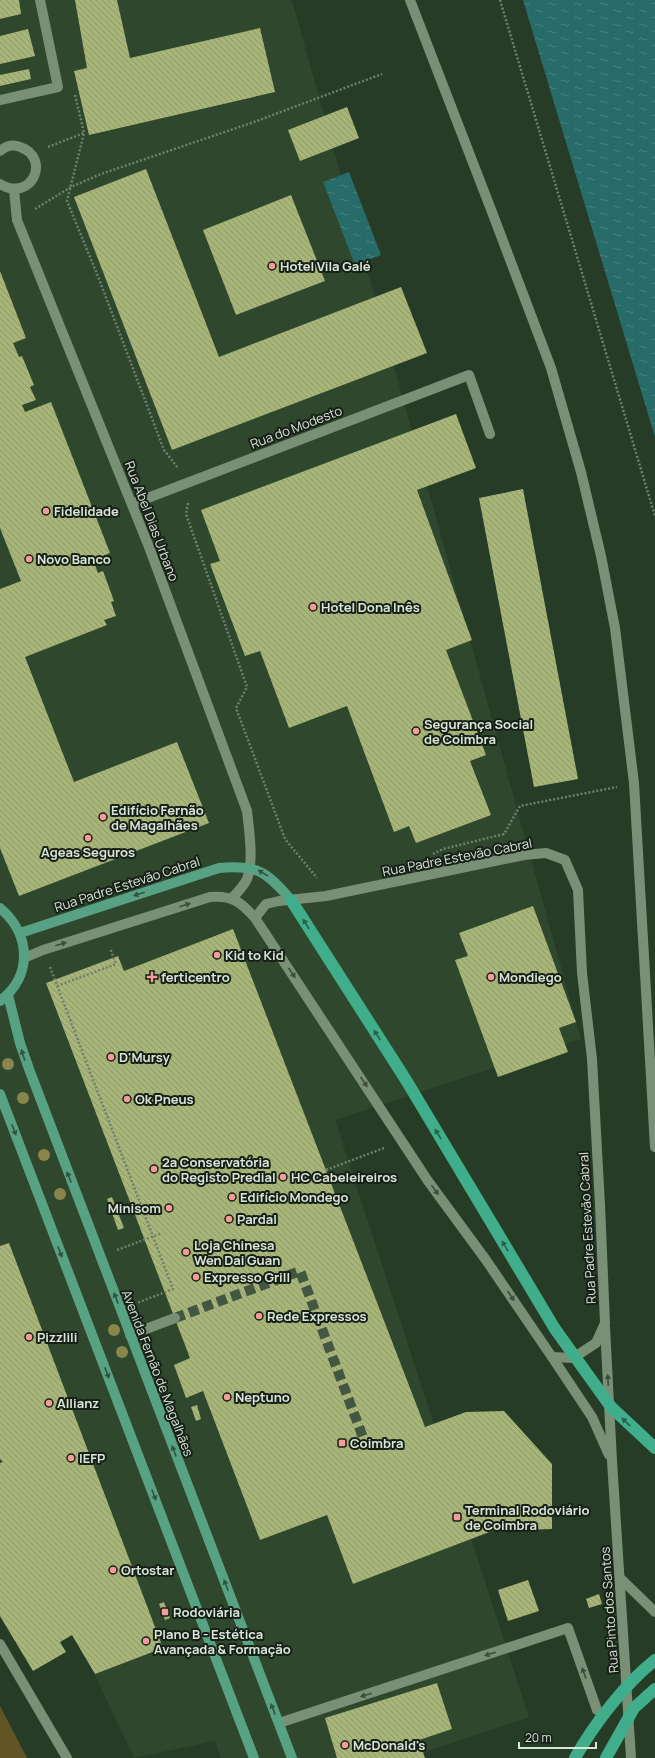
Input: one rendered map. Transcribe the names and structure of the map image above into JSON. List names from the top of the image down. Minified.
{"streets":{"main road":["Rua Padre Estevão Cabral","Avenida Fernão de Magalhães"],"street":["Rua do Modesto","Rua Abel Dias Urbano","Rua Pinto dos Santos"]},"crossings":[["Rua do Modesto","Rua Abel Dias Urbano"],["Rua Abel Dias Urbano","Rua Padre Estevão Cabral"],["Rua Padre Estevão Cabral","Rua Pinto dos Santos"]],"places":{"other":["Hotel Vila Galé","Fidelidade","Novo Banco","Hotel Dona Inês","Segurança Social de Coimbra","Edifício Fernão de Magalhães","Ageas Seguros","Kid to Kid","Mondiego","D'Mursy","Ok Pneus","2a Conservatória do Registo Predial","HC Cabeleireiros","Edifício Mondego","Minisom","Pardal","Loja Chinesa Wen Dai Guan","Expresso Grill","Rede Expressos","Pizzlili","Neptuno","Allianz","IEFP","Ortostar","Plano B - Estética Avançada & Formação","McDonald's"],"health":["ferticentro"],"transit":["Coimbra","Terminal Rodoviário de Coimbra","Rodoviária"]},"scale_bar":"20 m"}
